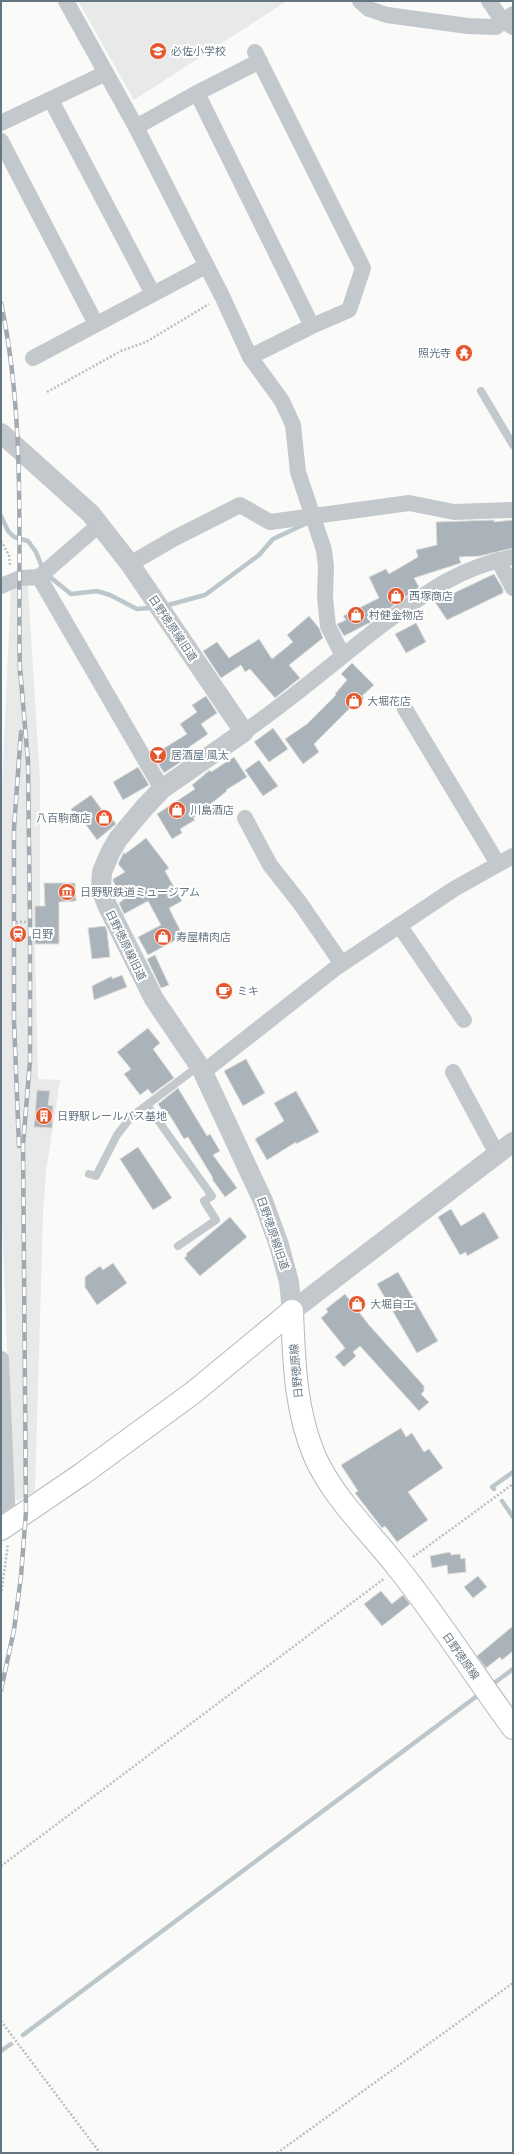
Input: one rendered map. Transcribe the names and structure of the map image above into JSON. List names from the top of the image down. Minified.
{"streets":{"main road":["日野徳原線"],"street":["日野徳原線旧道"]},"crossings":[["日野徳原線旧道","日野徳原線"]],"places":{"school or university":["必佐小学校"],"temple":["照光寺"],"shop":["西塚商店","村健金物店","大堀花店","川島酒店","八百駒商店","寿屋精肉店","大堀自工"],"bar":["居酒屋 風太"],"museum":["日野駅鉄道ミュージアム"],"station":["日野"],"cafe":["ミキ"],"building":["日野駅レールバス基地"]}}
